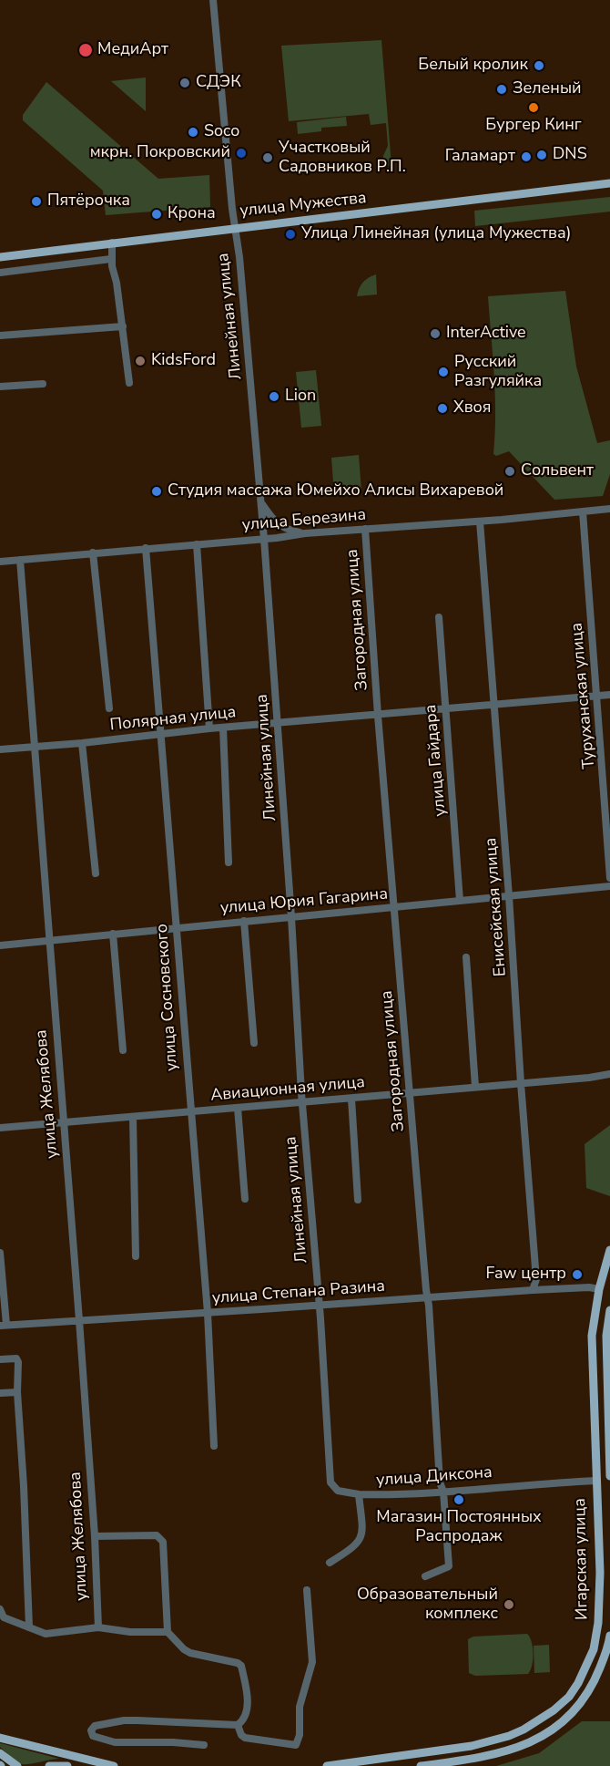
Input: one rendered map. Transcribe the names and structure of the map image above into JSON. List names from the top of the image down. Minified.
{"streets":{"main road":["улица Мужества","Игарская улица"],"street":["Линейная улица","улица Березина","Загородная улица","Туруханская улица","Полярная улица","улица Гайдара","улица Юрия Гагарина","Енисейская улица","улица Сосновского","Авиационная улица","улица Желябова","улица Степана Разина","улица Диксона"]},"crossings":[["улица Мужества","Линейная улица"],["Линейная улица","улица Березина"],["Линейная улица","Полярная улица"],["Линейная улица","улица Юрия Гагарина"],["Линейная улица","Авиационная улица"],["Линейная улица","улица Степана Разина"],["Линейная улица","улица Диксона"],["улица Березина","Загородная улица"],["улица Березина","Туруханская улица"],["улица Березина","Енисейская улица"],["улица Березина","улица Сосновского"],["улица Березина","улица Желябова"],["Загородная улица","Полярная улица"],["Загородная улица","улица Юрия Гагарина"],["Загородная улица","Авиационная улица"],["Загородная улица","улица Степана Разина"],["Загородная улица","улица Диксона"],["Туруханская улица","Полярная улица"],["Полярная улица","улица Гайдара"],["Полярная улица","Енисейская улица"],["Полярная улица","улица Сосновского"],["Полярная улица","улица Желябова"],["улица Гайдара","улица Юрия Гагарина"],["улица Юрия Гагарина","Енисейская улица"],["улица Юрия Гагарина","улица Сосновского"],["улица Юрия Гагарина","улица Желябова"],["Енисейская улица","Авиационная улица"],["Енисейская улица","улица Степана Разина"],["улица Сосновского","Авиационная улица"],["улица Сосновского","улица Степана Разина"],["Авиационная улица","улица Желябова"],["улица Желябова","улица Степана Разина"],["улица Степана Разина","Игарская улица"],["улица Диксона","Игарская улица"]],"places":["МедиАрт","Белый кролик","СДЭК","Зеленый","Бургер Кинг","Soco","мкрн. Покровский","DNS","Галамарт","Участковый Садовников Р.П.","Пятёрочка","Крона","Улица Линейная (улица Мужества)","InterActive","KidsFord","Русский Разгуляйка","Lion","Хвоя","Сольвент","Студия массажа Юмейхо Алисы Вихаревой","Faw центр","Магазин Постоянных Распродаж","Образовательный комплекс"]}
